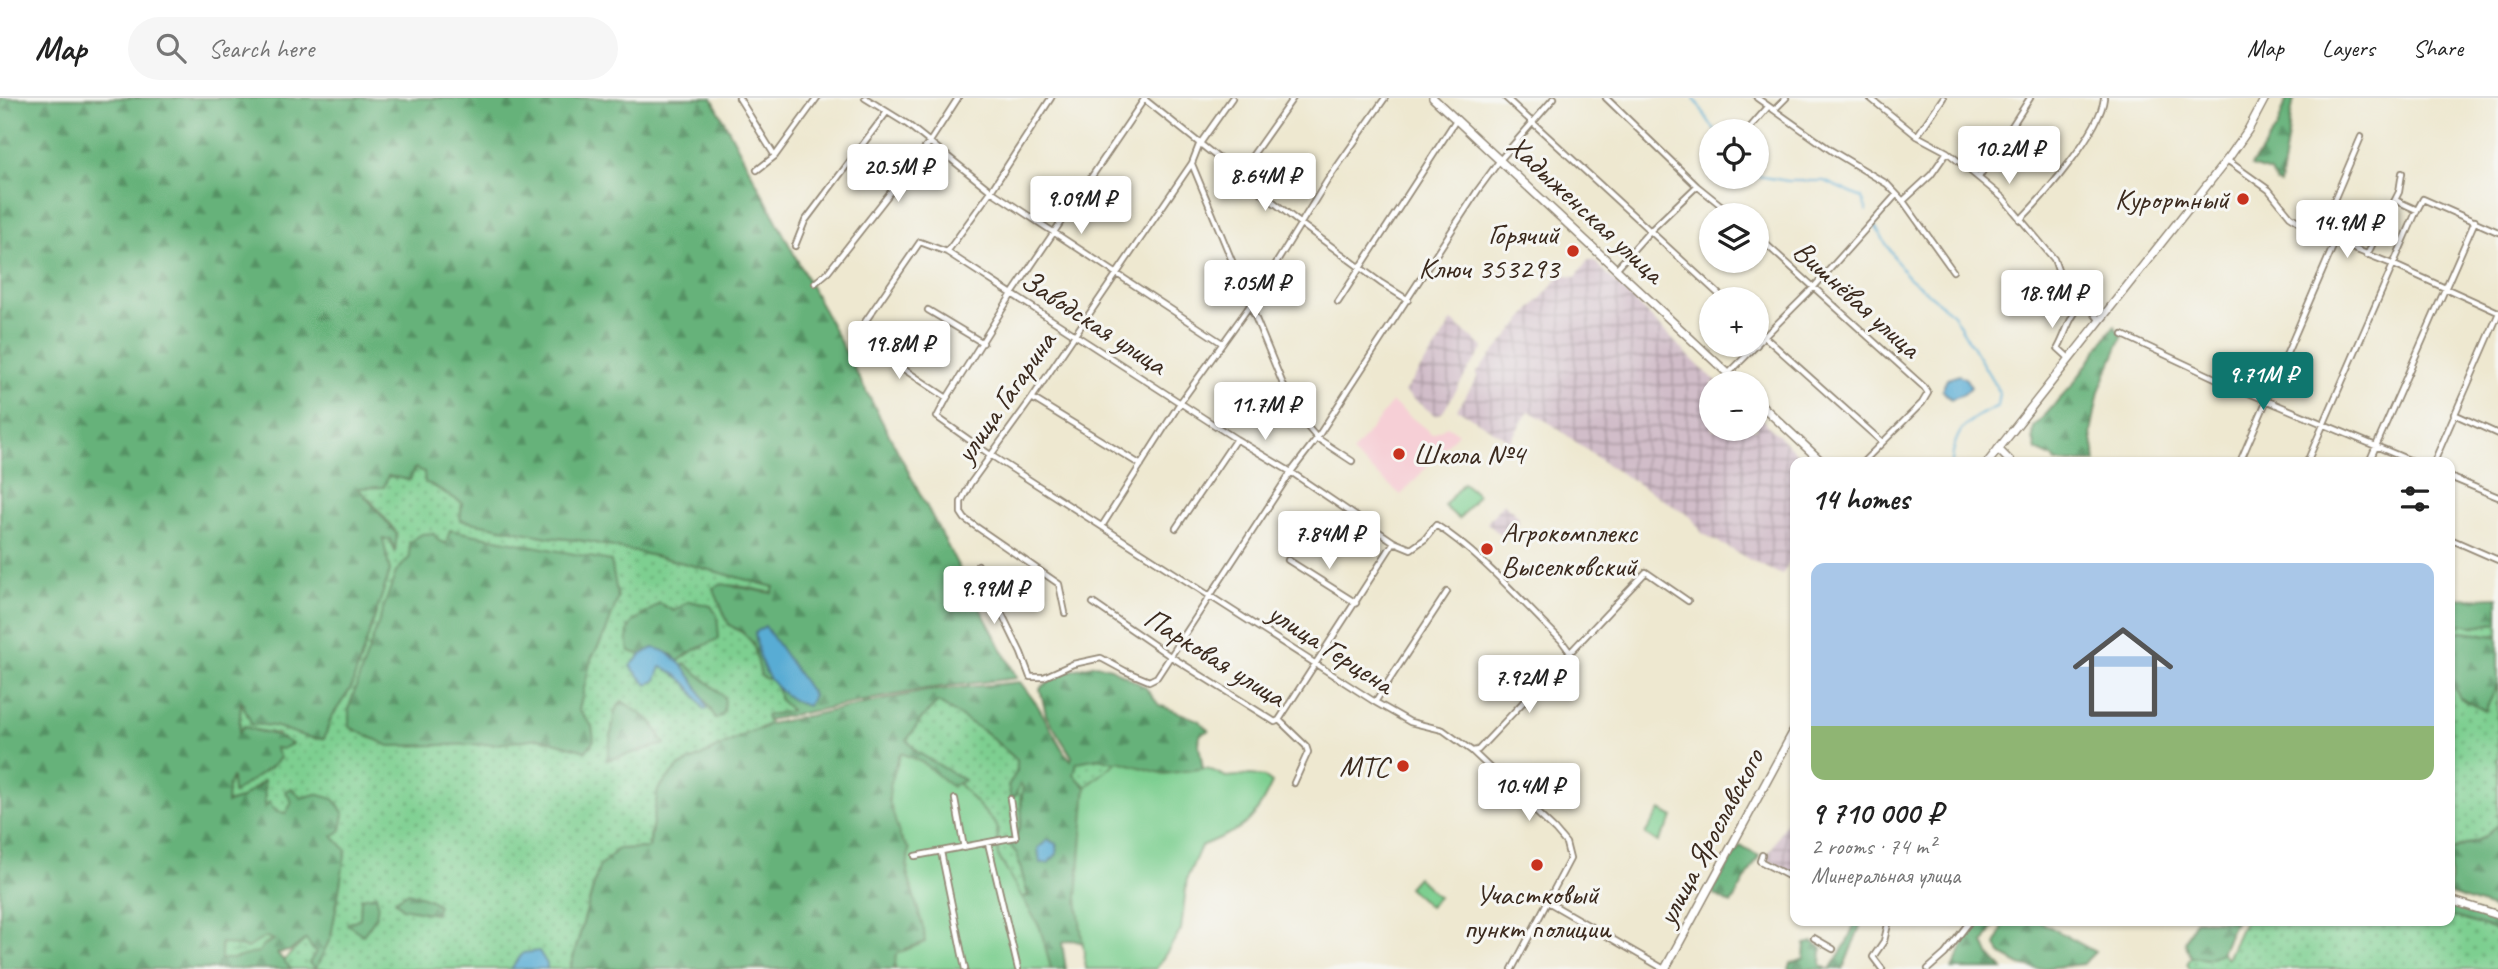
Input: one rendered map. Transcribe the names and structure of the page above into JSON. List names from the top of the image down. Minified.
{"streets":{"street":["Хадыженская улица","Вишнёвая улица","Заводская улица","улица Гагарина","улица Герцена","Парковая улица","улица Ярославского"]},"crossings":[["Заводская улица","улица Гагарина"],["улица Гагарина","улица Герцена"]],"places":["Курортный","Горячий Ключ 353293","Школа №4","Агрокомплекс Выселковский","МТС","Участковый пункт полиции"],"page":{"header":"Map","search":"Search here","nav":["Map","Layers","Share"],"map_buttons":["+","−"],"price":["10.2M ₽","20.5M ₽","8.64M ₽","9.09M ₽","14.9M ₽","7.05M ₽","18.9M ₽","19.8M ₽","9.71M ₽","11.7M ₽","7.84M ₽","9.99M ₽","7.92M ₽","10.4M ₽"],"heading":"14 homes","list":[{"name":"9 710 000 ₽","note":"2 rooms · 74 m² · Минеральная улица"}]}}
